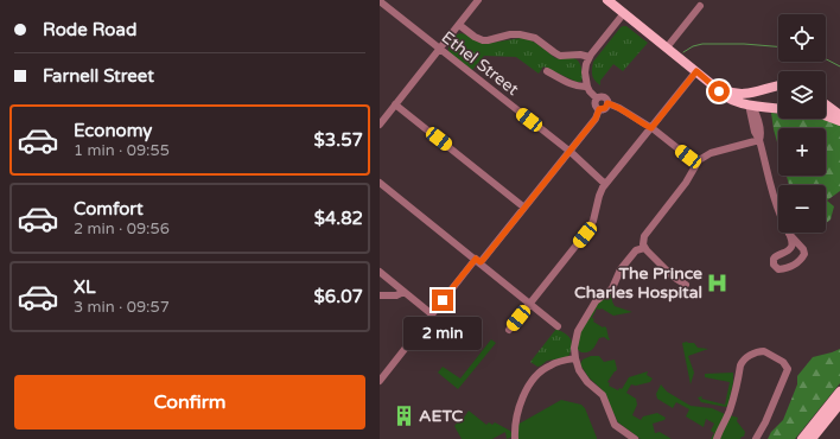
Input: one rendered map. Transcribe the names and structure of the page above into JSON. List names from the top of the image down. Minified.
{"streets":{"street":["Ethel Street"]},"places":{"hospital":["The Prince Charles Hospital"],"building":["AETC"]},"page":{"banner":["Rode Road","Farnell Street"],"map_buttons":["+","−"],"list":[{"name":"Economy","note":"1 min · 09:55","value":"$3.57"},{"name":"Comfort","note":"2 min · 09:56","value":"$4.82"},{"name":"XL","note":"3 min · 09:57","value":"$6.07"}],"bubble":"2 min","buttons":"Confirm"}}
